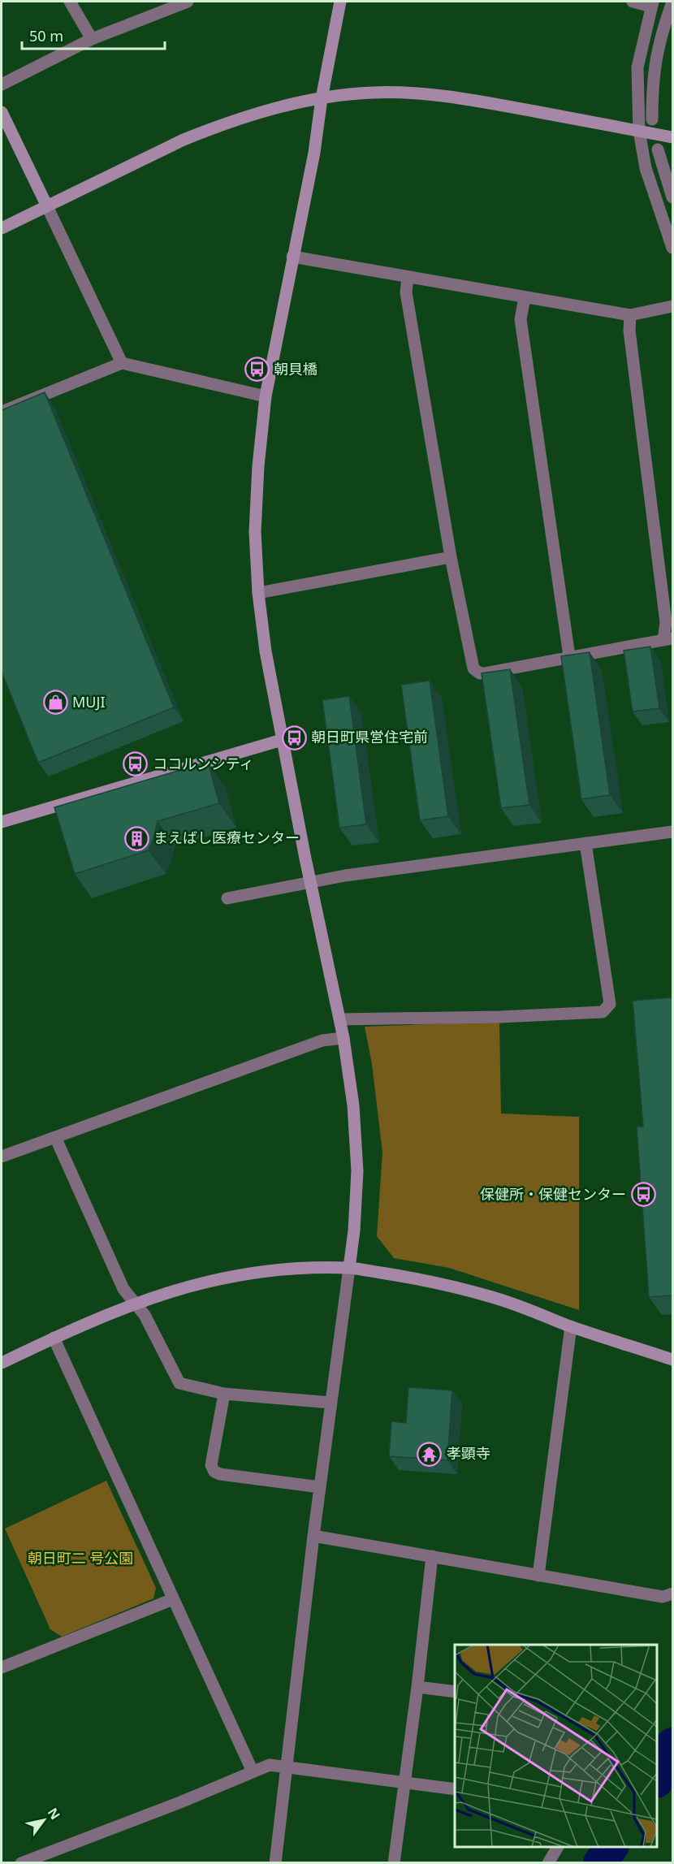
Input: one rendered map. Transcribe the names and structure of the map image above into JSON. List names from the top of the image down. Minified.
{"parks":["朝日町二 号公園"],"places":{"bus stop":["朝貝橋","朝日町県営住宅前","ココルンシティ","保健所・保健センター"],"shop":["MUJI"],"building":["まえばし医療センター"],"temple":["孝顕寺"]},"scale_bar":"50 m","north":"top right"}
